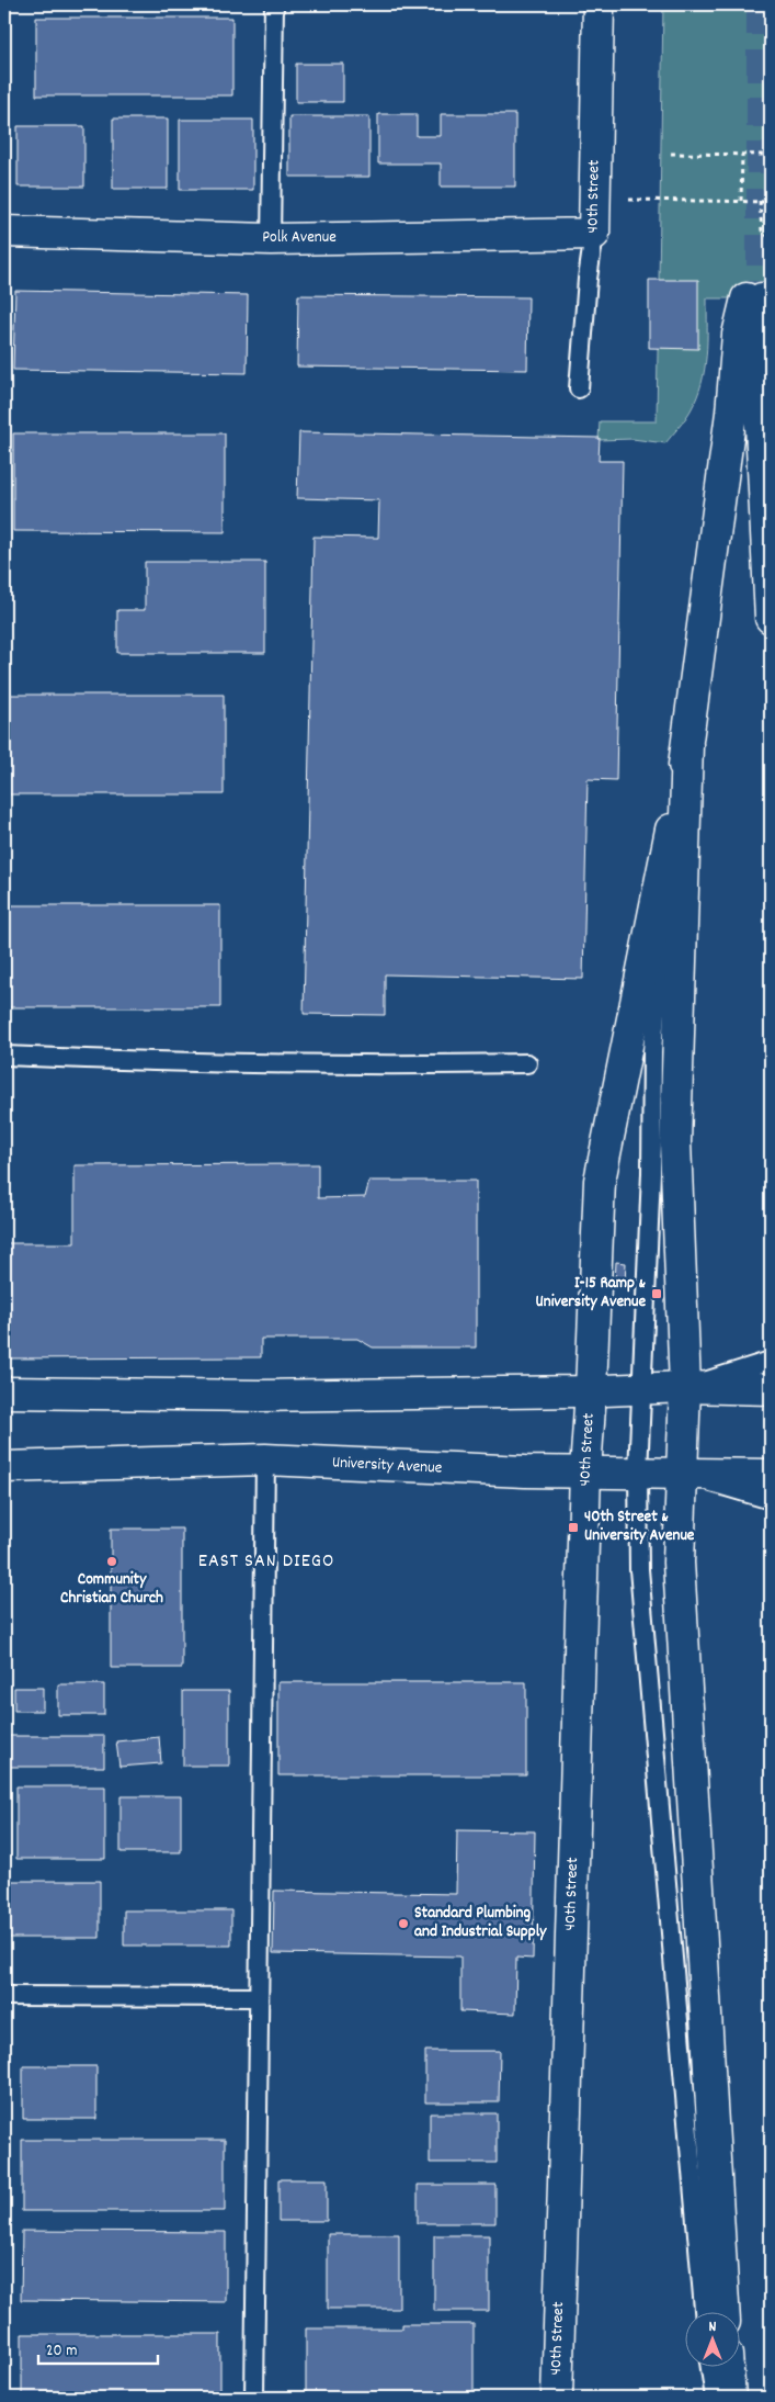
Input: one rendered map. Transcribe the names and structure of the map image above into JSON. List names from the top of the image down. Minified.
{"streets":{"main road":["40th Street","Polk Avenue","University Avenue"]},"crossings":[["40th Street","Polk Avenue"],["40th Street","University Avenue"]],"districts":["EAST SAN DIEGO"],"places":{"transit":["I-15 Ramp & University Avenue","40th Street & University Avenue"],"other":["Community Christian Church","Standard Plumbing and Industrial Supply"]},"scale_bar":"20 m","north":"top"}
